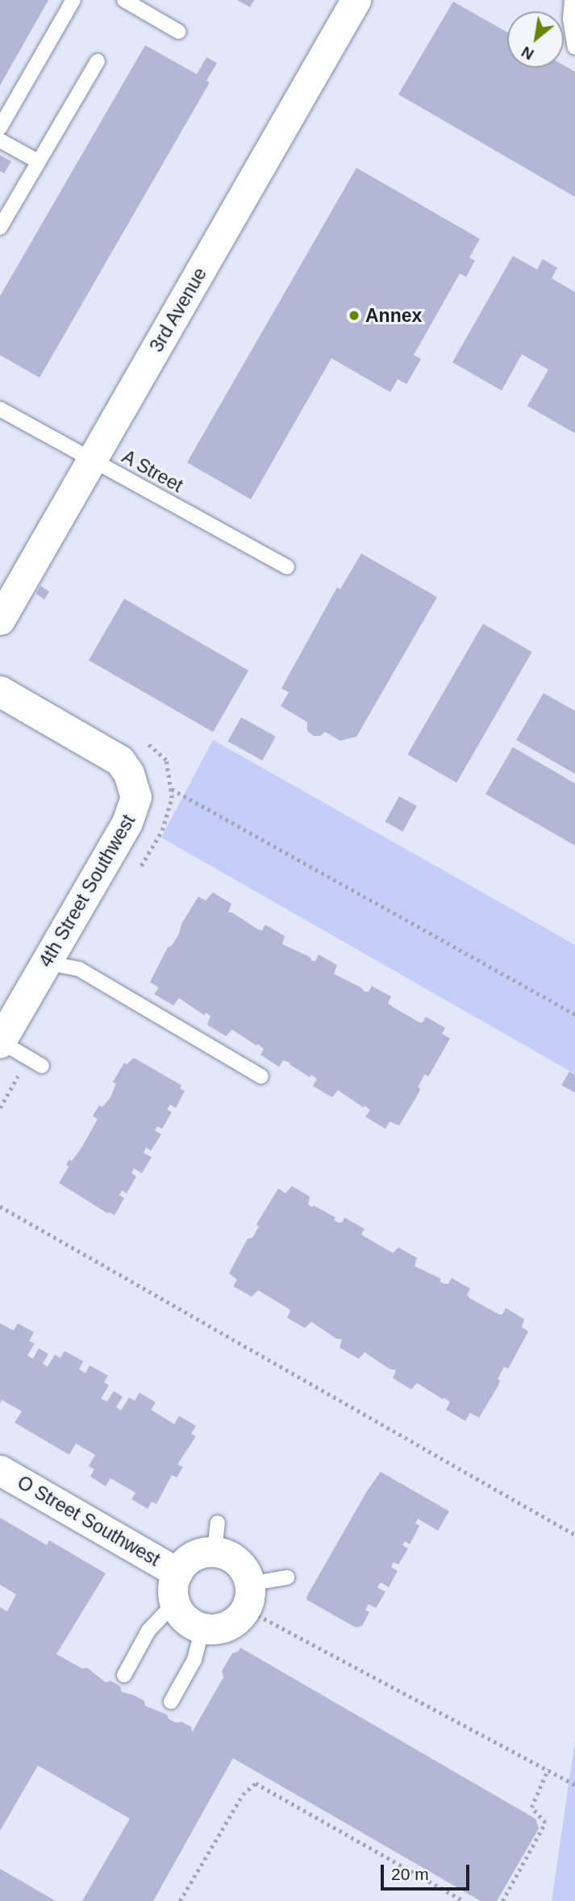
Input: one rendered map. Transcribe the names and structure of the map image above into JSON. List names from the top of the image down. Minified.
{"streets":{"street":["3rd Avenue","4th Street Southwest","O Street Southwest"],"lane":["A Street"]},"crossings":[["3rd Avenue","A Street"]],"places":["Annex"],"scale_bar":"20 m","north":"bottom left"}
